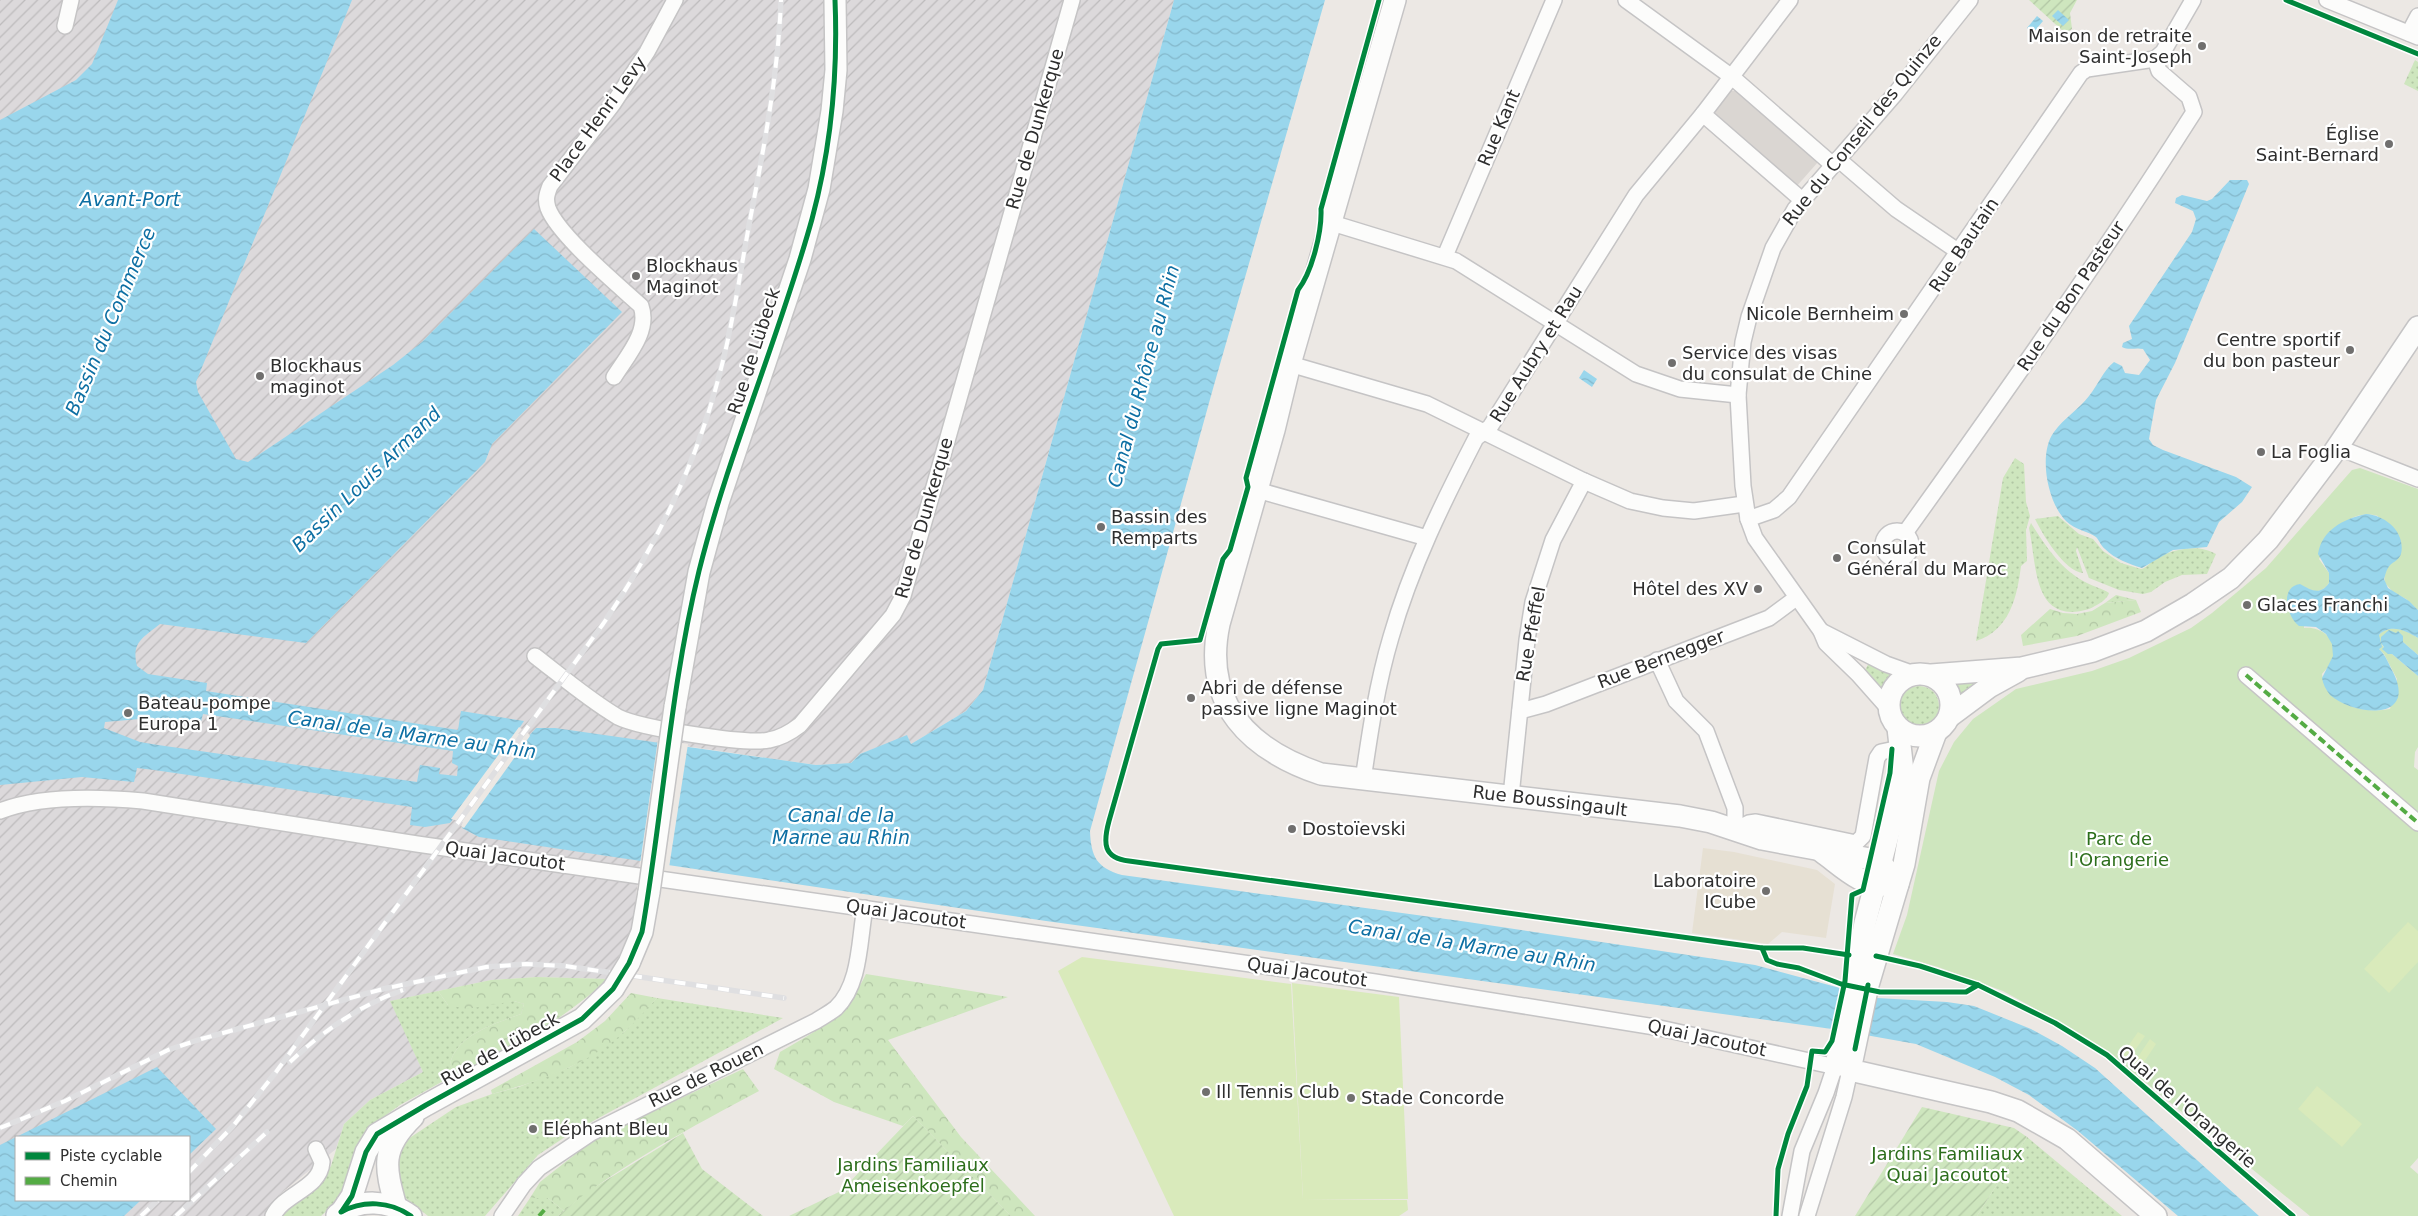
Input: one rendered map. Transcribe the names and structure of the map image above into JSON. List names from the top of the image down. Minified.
{"streets":{"main road":["Rue de Lübeck","Rue Boussingault","Quai Jacoutot"],"street":["Place Henri Levy","Rue Kant","Rue de Dunkerque","Rue du Conseil des Quinze","Rue Bautain","Rue du Bon Pasteur","Rue Aubry et Rau","Rue Pfeffel","Rue Bernegger","Rue de Rouen"],"cycle path":["Quai de l'Orangerie"]},"crossings":[["Rue du Conseil des Quinze","Rue Bautain"],["Rue du Conseil des Quinze","Rue Bernegger"],["Rue Bautain","Rue du Bon Pasteur"],["Rue Bautain","Rue Aubry et Rau"],["Rue Bautain","Rue Pfeffel"],["Rue Bautain","Rue Boussingault"],["Rue Aubry et Rau","Rue Boussingault"],["Rue Pfeffel","Rue Bernegger"],["Rue Pfeffel","Rue Boussingault"],["Quai Jacoutot","Rue de Rouen"]],"water":["Avant-Port","Bassin du Commerce","Canal du Rhône au Rhin","Bassin Louis Armand","Canal de la Marne au Rhin"],"parks":["Parc de l'Orangerie","Jardins Familiaux Quai Jacoutot","Jardins Familiaux Ameisenkoepfel"],"places":["Maison de retraite Saint-Joseph","Église Saint-Bernard","Blockhaus Maginot","Nicole Bernheim","Centre sportif du bon pasteur","Service des visas du consulat de Chine","Blockhaus maginot","La Foglia","Bassin des Remparts","Consulat Général du Maroc","Hôtel des XV","Glaces Franchi","Abri de défense passive ligne Maginot","Bateau-pompe Europa 1","Dostoïevski","Laboratoire ICube","Ill Tennis Club","Stade Concorde","Eléphant Bleu"],"legend":["Piste cyclable","Chemin"]}
